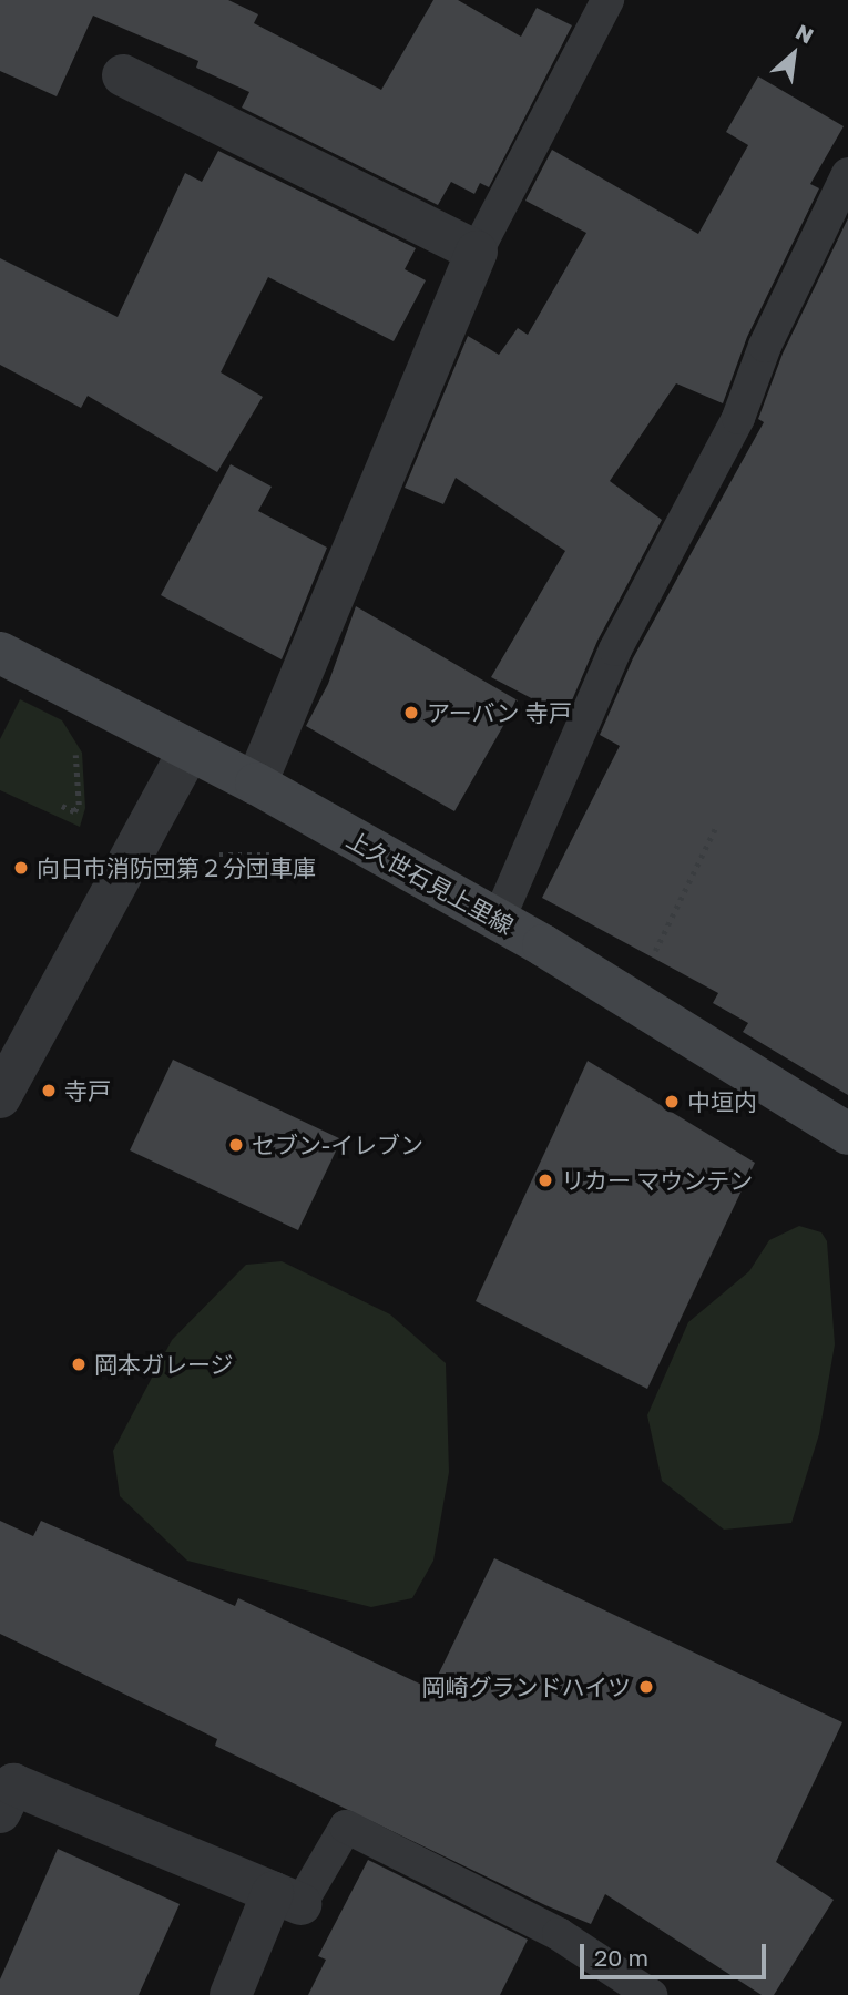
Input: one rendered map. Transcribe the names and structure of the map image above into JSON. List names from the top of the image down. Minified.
{"streets":{"main road":["上久世石見上里線"]},"places":["アーバン 寺戸","向日市消防団第２分団車庫","寺戸","中垣内","セブン-イレブン","リカー マウンテン","岡本ガレージ","岡崎グランドハイツ"],"scale_bar":"20 m","north":"top right"}
